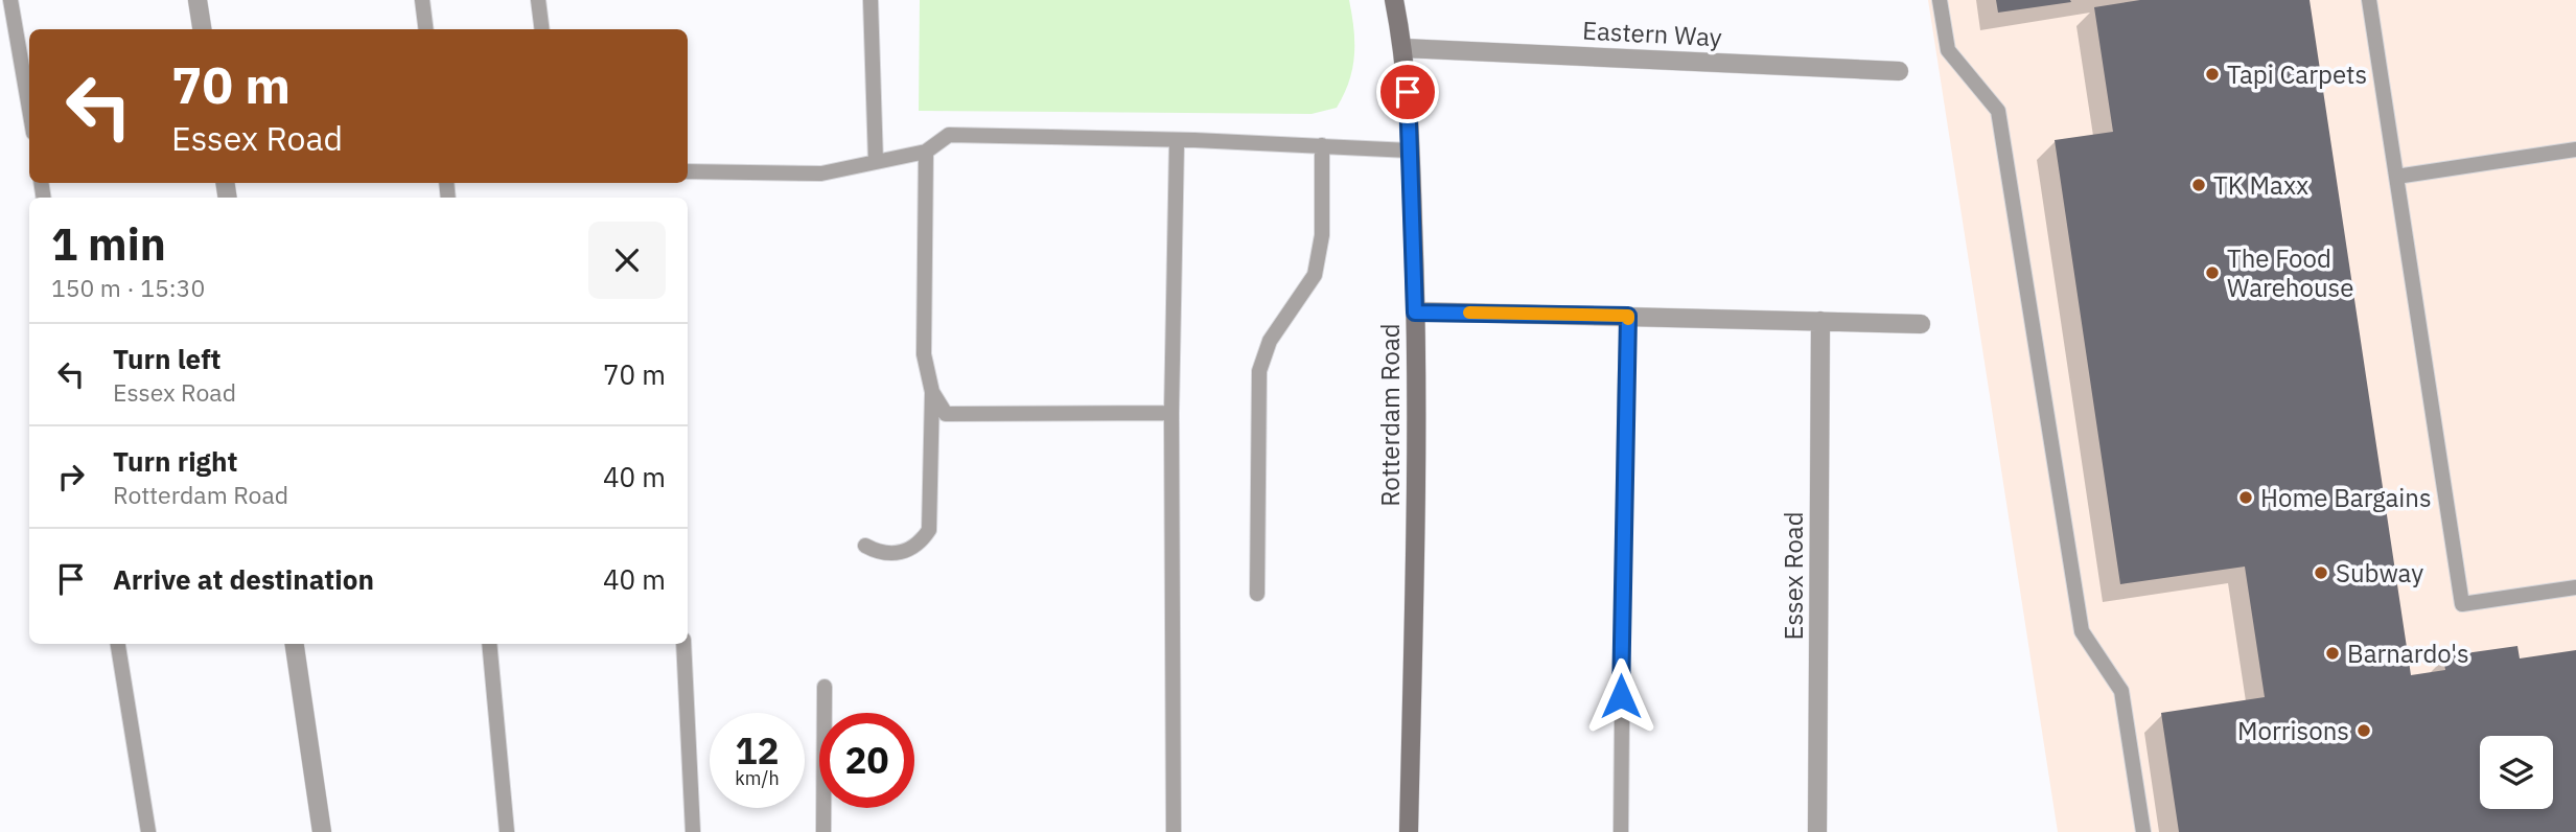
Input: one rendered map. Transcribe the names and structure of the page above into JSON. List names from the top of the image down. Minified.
{"streets":{"street":["Eastern Way","Rotterdam Road","Essex Road"]},"crossings":[["Eastern Way","Rotterdam Road"]],"places":["Tapi Carpets","TK Maxx","The Food Warehouse","Home Bargains","Subway","Barnardo's","Morrisons"],"page":{"turn":["70 m","Essex Road"],"heading":["1 min","150 m · 15:30"],"list":[{"name":"Turn left","note":"Essex Road","value":"70 m"},{"name":"Turn right","note":"Rotterdam Road","value":"40 m"},{"name":"Arrive at destination","value":"40 m"}],"speed":"12 km/h","limit":"20"}}
